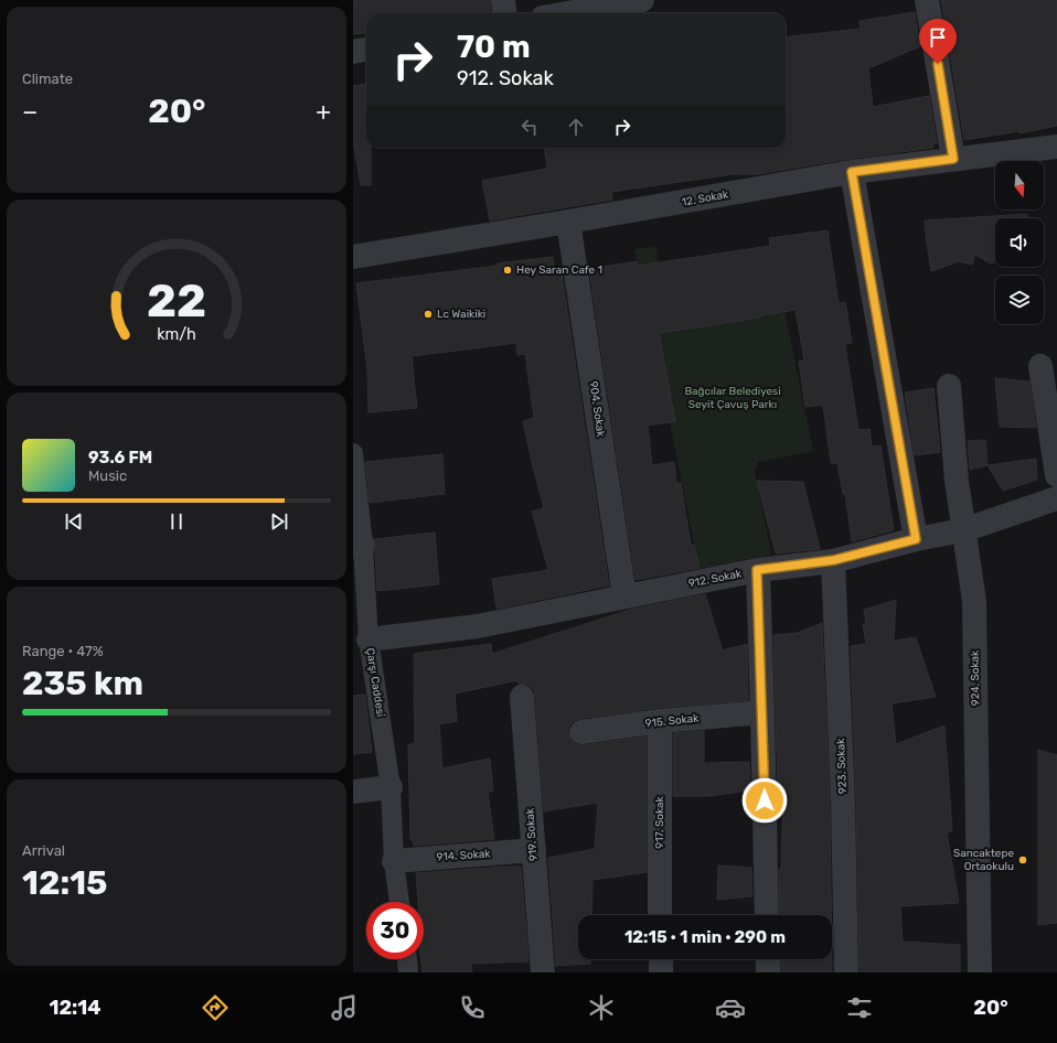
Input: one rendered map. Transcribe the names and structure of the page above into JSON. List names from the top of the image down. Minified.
{"streets":{"street":["12. Sokak","904. Sokak","912. Sokak","924. Sokak","Çarşı Caddesi","915. Sokak","923. Sokak","917. Sokak","919. Sokak","914. Sokak"]},"crossings":[["12. Sokak","904. Sokak"],["904. Sokak","912. Sokak"],["912. Sokak","924. Sokak"],["912. Sokak","Çarşı Caddesi"],["912. Sokak","923. Sokak"],["Çarşı Caddesi","914. Sokak"],["915. Sokak","917. Sokak"],["919. Sokak","914. Sokak"]],"parks":["Bağcılar Belediyesi Seyit Çavuş Parkı"],"places":["Hey Saran Cafe 1","Lc Waikiki","Sancaktepe Ortaokulu"],"north":"bottom","page":{"tile":["Climate",["Range · 47%","235 km"],["Arrival","12:15"]],"turn":["70 m","912. Sokak"],"heat":["−","20°","+"],"song":["93.6 FM","Music"],"limit":"30","trip":"12:15 · 1 min · 290 m","tabs":["12:14","20°"],"gauge":["22","km/h"]}}
